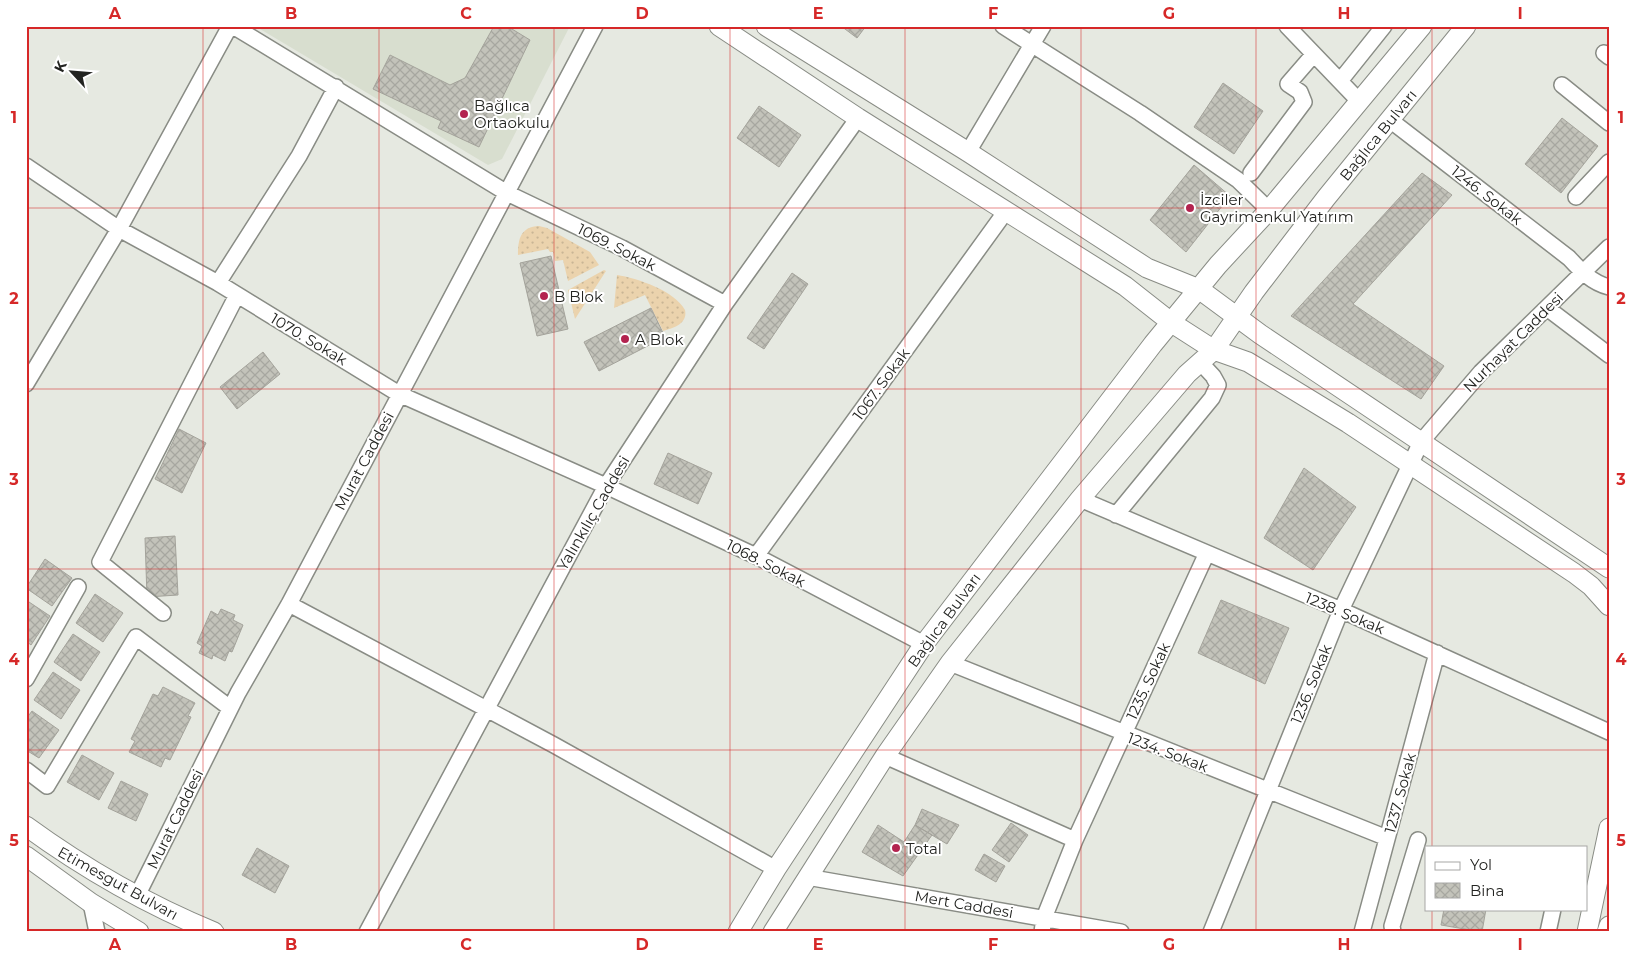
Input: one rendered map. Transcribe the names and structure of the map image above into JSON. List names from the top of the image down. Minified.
{"streets":{"main road":["Bağlıca Bulvarı","Etimesgut Bulvarı"],"street":["1246. Sokak","1069. Sokak","1070. Sokak","Nurhayat Caddesi","1067. Sokak","Murat Caddesi","Yalınkılıç Caddesi","1068. Sokak","1238. Sokak","1235. Sokak","1236. Sokak","1234. Sokak","1237. Sokak","Mert Caddesi"]},"crossings":[["Bağlıca Bulvarı","1246. Sokak"],["Bağlıca Bulvarı","1068. Sokak"],["Bağlıca Bulvarı","1238. Sokak"],["Bağlıca Bulvarı","1234. Sokak"],["Bağlıca Bulvarı","Mert Caddesi"],["1246. Sokak","Nurhayat Caddesi"],["1069. Sokak","Murat Caddesi"],["1069. Sokak","Yalınkılıç Caddesi"],["1070. Sokak","Murat Caddesi"],["1070. Sokak","Yalınkılıç Caddesi"],["1070. Sokak","1068. Sokak"],["Nurhayat Caddesi","1236. Sokak"],["1067. Sokak","1068. Sokak"],["Murat Caddesi","Etimesgut Bulvarı"],["Yalınkılıç Caddesi","1068. Sokak"],["1238. Sokak","1235. Sokak"],["1238. Sokak","1236. Sokak"],["1238. Sokak","1237. Sokak"],["1235. Sokak","1234. Sokak"],["1235. Sokak","Mert Caddesi"],["1236. Sokak","1234. Sokak"],["1234. Sokak","1237. Sokak"]],"places":["Bağlıca Ortaokulu","İzciler Gayrimenkul Yatırım","B Blok","A Blok","Total"],"legend":["Yol","Bina"],"north":"top left","grid":{"columns":["A","B","C","D","E","F","G","H","I"],"rows":["1","2","3","4","5"]}}
